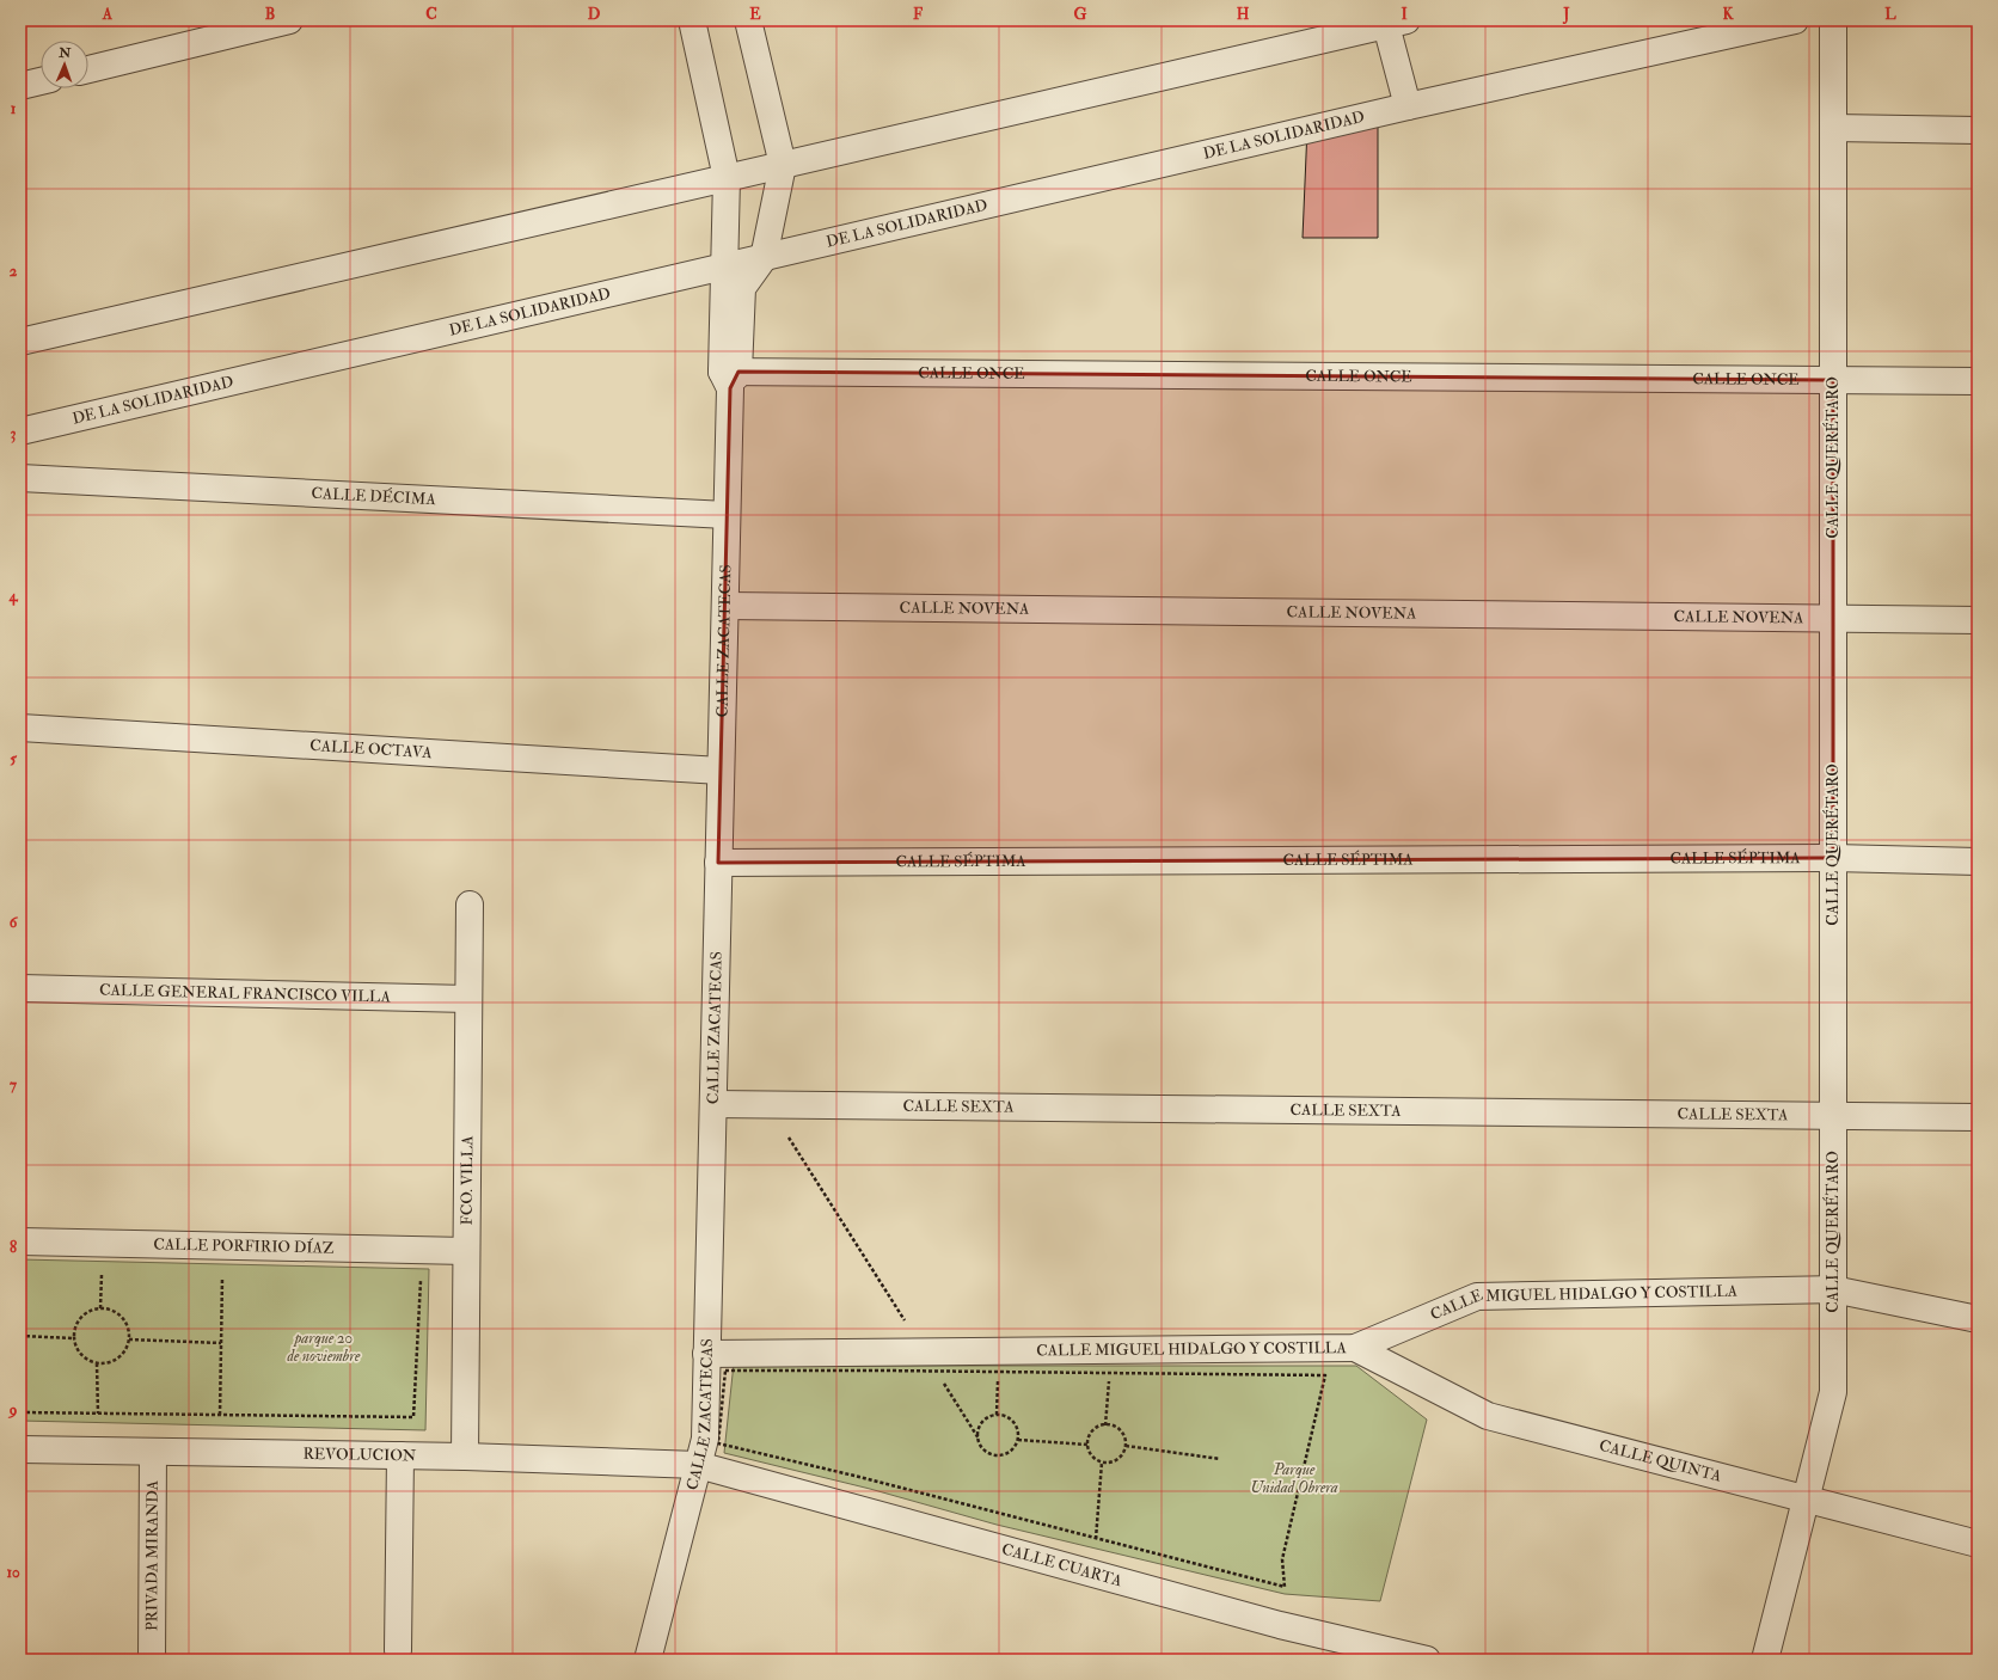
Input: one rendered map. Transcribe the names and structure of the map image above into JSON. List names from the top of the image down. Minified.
{"streets":{"street":["DE LA SOLIDARIDAD","CALLE ONCE","CALLE QUERÉTARO","CALLE DÉCIMA","CALLE NOVENA","CALLE ZACATECAS","CALLE OCTAVA","CALLE SÉPTIMA","CALLE GENERAL FRANCISCO VILLA","CALLE SEXTA","FCO. VILLA","CALLE PORFIRIO DÍAZ","CALLE MIGUEL HIDALGO Y COSTILLA","REVOLUCION","CALLE QUINTA","PRIVADA MIRANDA","CALLE CUARTA"]},"crossings":[["DE LA SOLIDARIDAD","CALLE ZACATECAS"],["CALLE ONCE","CALLE QUERÉTARO"],["CALLE ONCE","CALLE ZACATECAS"],["CALLE QUERÉTARO","CALLE NOVENA"],["CALLE QUERÉTARO","CALLE SÉPTIMA"],["CALLE QUERÉTARO","CALLE SEXTA"],["CALLE QUERÉTARO","CALLE MIGUEL HIDALGO Y COSTILLA"],["CALLE QUERÉTARO","CALLE QUINTA"],["CALLE DÉCIMA","CALLE ZACATECAS"],["CALLE NOVENA","CALLE ZACATECAS"],["CALLE ZACATECAS","CALLE OCTAVA"],["CALLE ZACATECAS","CALLE SÉPTIMA"],["CALLE ZACATECAS","CALLE SEXTA"],["CALLE ZACATECAS","CALLE MIGUEL HIDALGO Y COSTILLA"],["CALLE ZACATECAS","REVOLUCION"],["CALLE ZACATECAS","CALLE CUARTA"],["CALLE GENERAL FRANCISCO VILLA","FCO. VILLA"],["FCO. VILLA","CALLE PORFIRIO DÍAZ"],["FCO. VILLA","REVOLUCION"],["CALLE MIGUEL HIDALGO Y COSTILLA","CALLE QUINTA"],["REVOLUCION","PRIVADA MIRANDA"],["REVOLUCION","CALLE CUARTA"]],"parks":["parque 20 de noviembre","Parque Unidad Obrera"],"north":"top","grid":{"columns":["A","B","C","D","E","F","G","H","I","J","K","L"],"rows":["1","2","3","4","5","6","7","8","9","10"]}}
